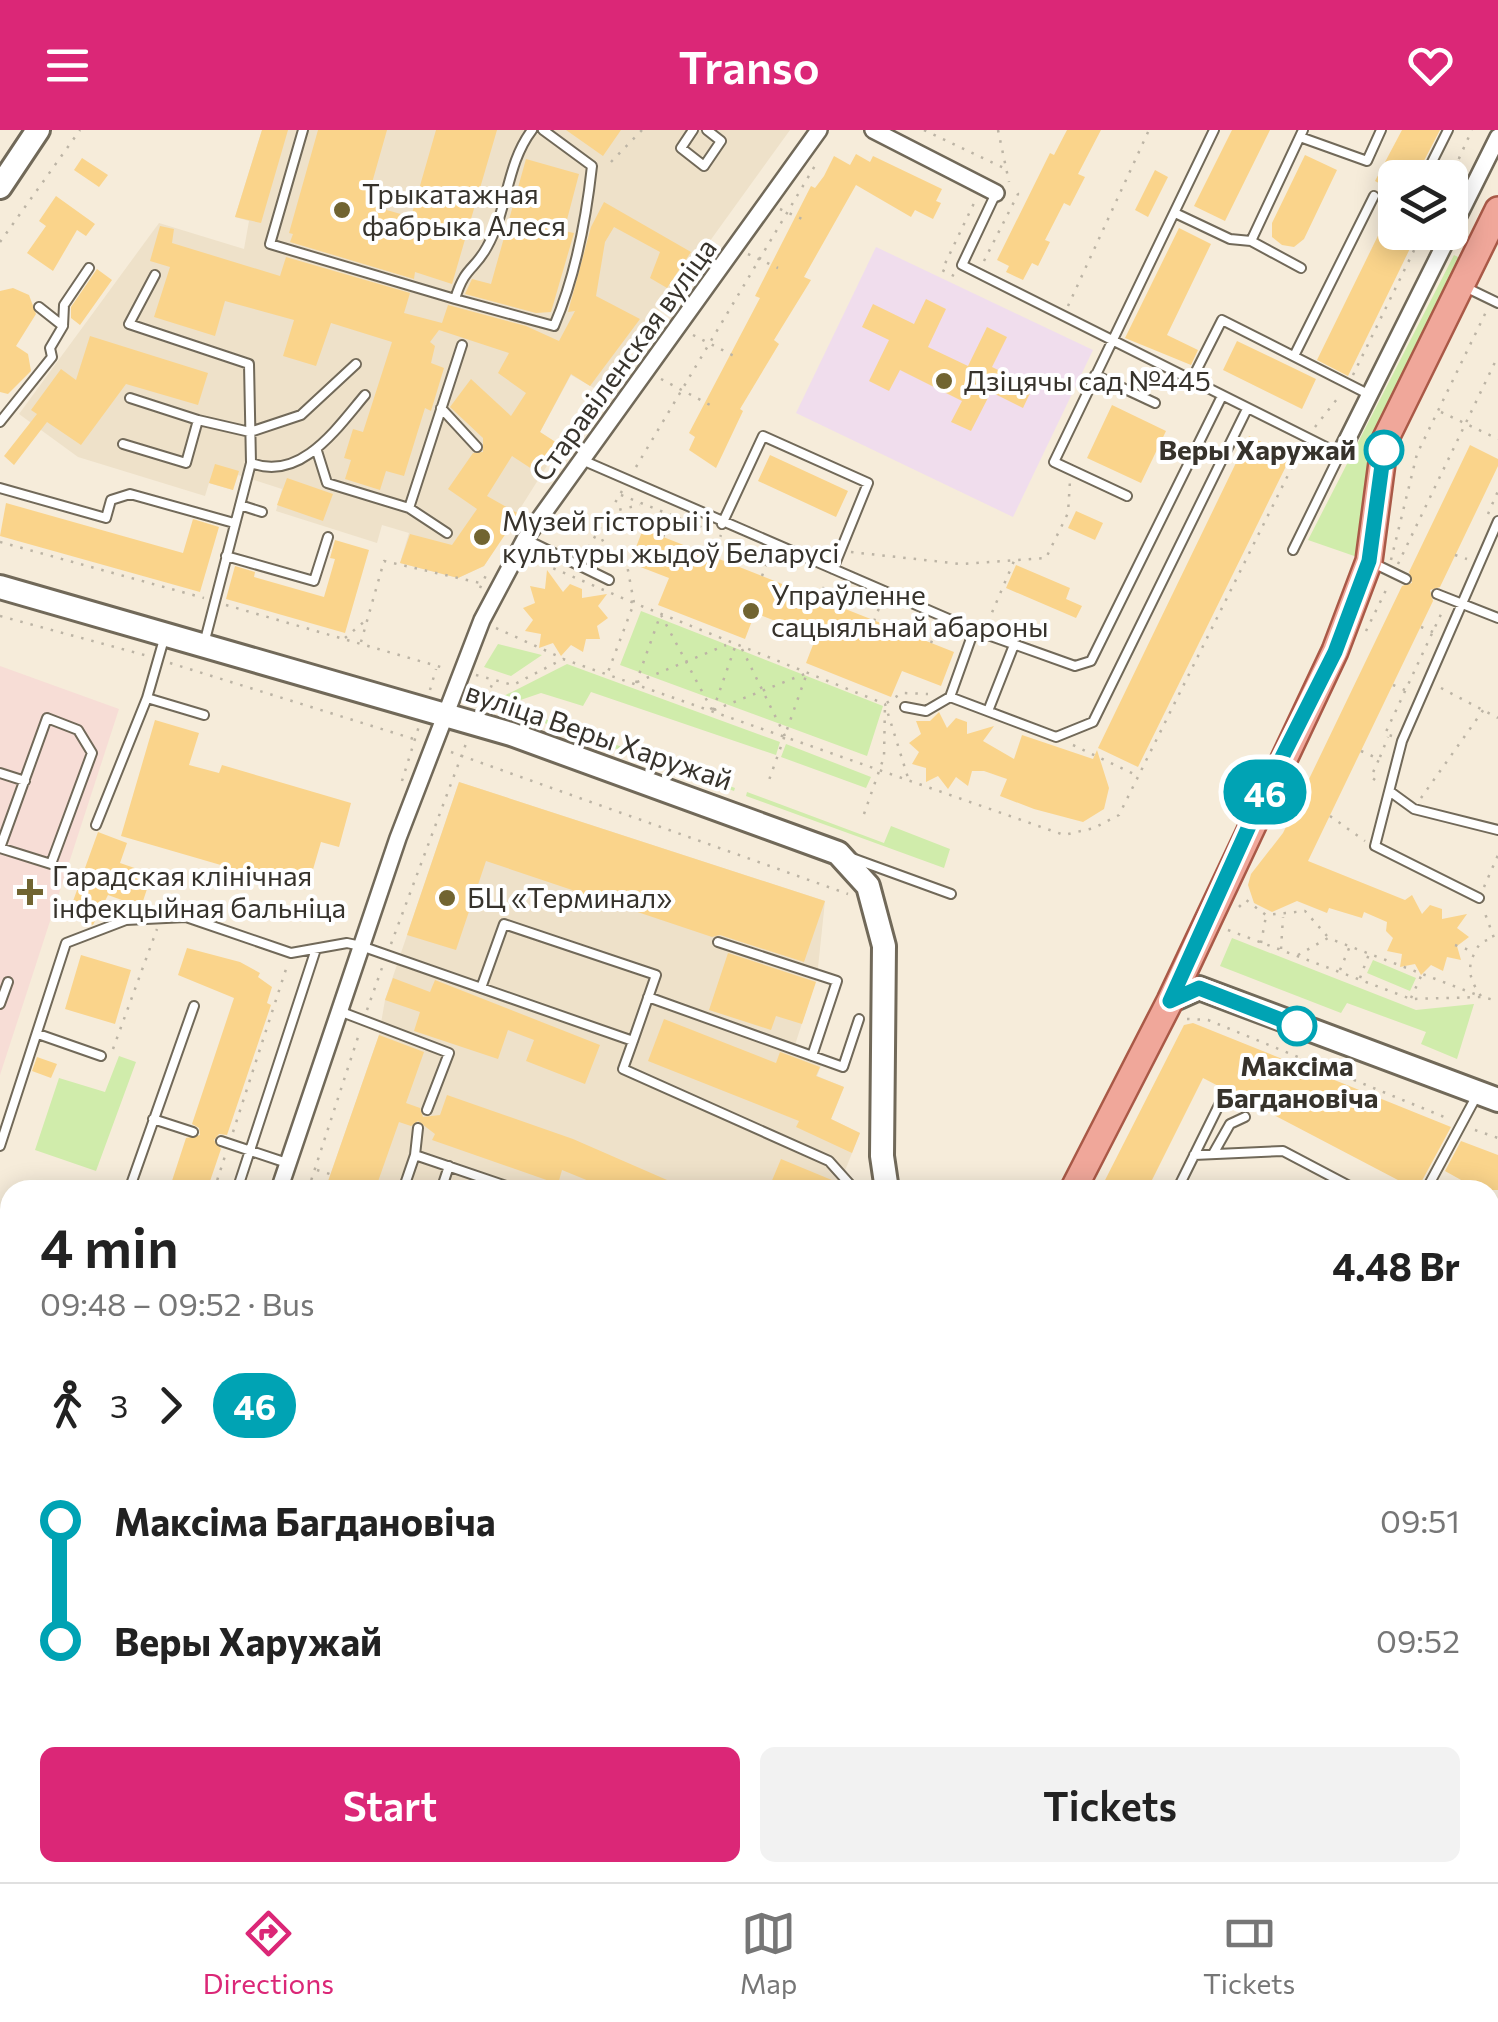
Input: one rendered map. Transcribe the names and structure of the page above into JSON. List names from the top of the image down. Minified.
{"streets":{"main road":["вуліца Веры Харужай"],"street":["Старавіленская вуліца"]},"crossings":[["Старавіленская вуліца","вуліца Веры Харужай"]],"places":{"other":["Трыкатажная фабрыка Алеся","Дзіцячы сад №445","Веры Харужай","Музей гісторыі і культуры жыдоў Беларусі","Упраўленне сацыяльнай абароны","БЦ «Терминал»","Максіма Багдановіча"],"health":["Гарадская клінічная інфекцыйная бальніца"]},"lines":["bus line 46"],"page":{"header":"Transo","on_map":"46","heading":["4 min","09:48 – 09:52 · Bus","4.48 Br"],"legs":["3","46"],"list":[{"name":"Максіма Багдановіча","value":"09:51"},{"name":"Веры Харужай","value":"09:52"}],"buttons":["Start","Tickets"],"tabs":["Directions","Map","Tickets"]}}
